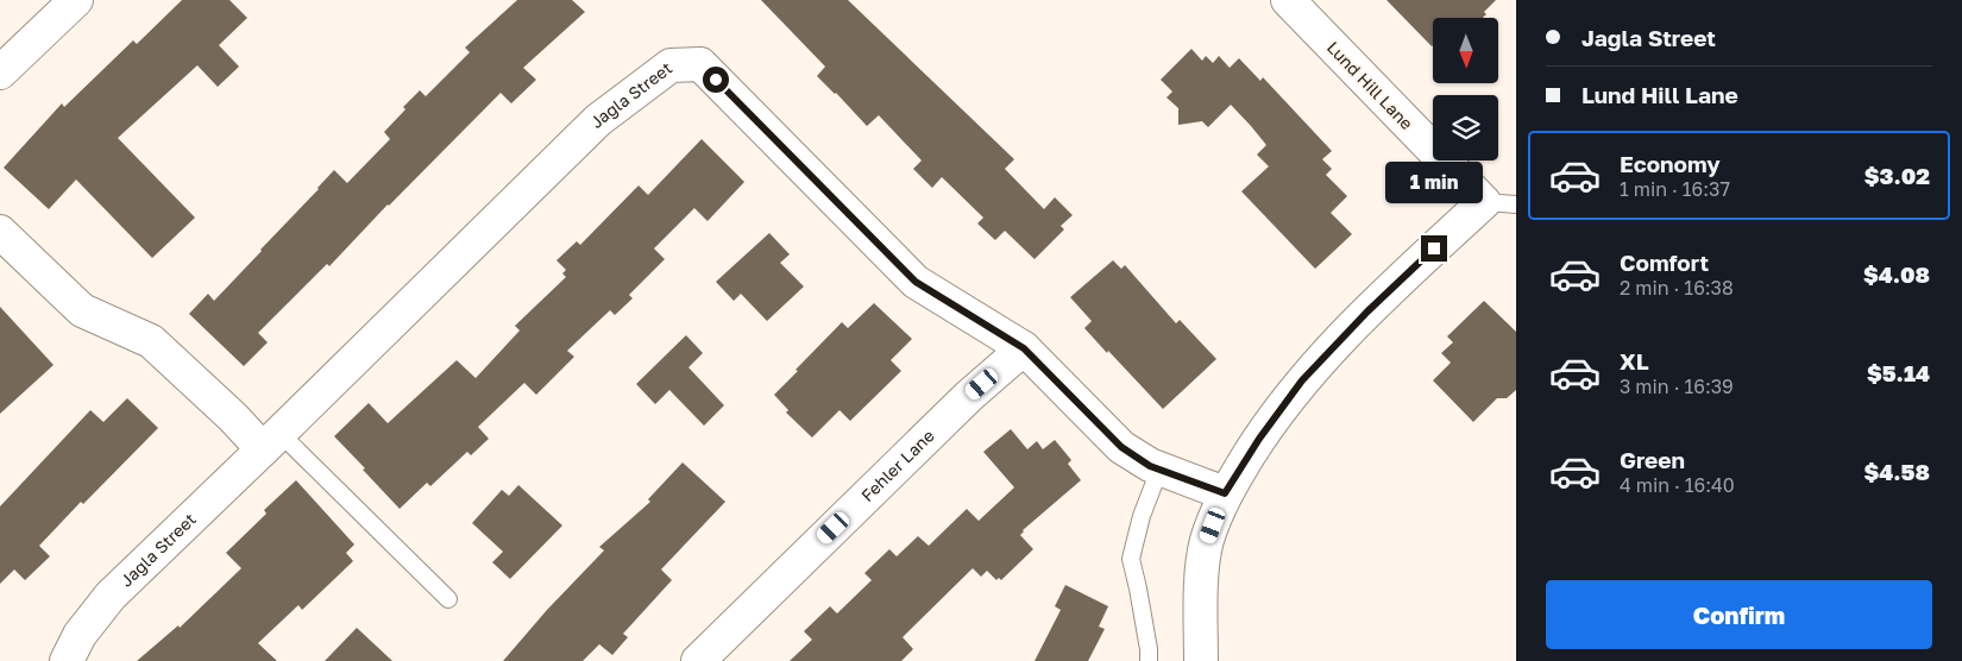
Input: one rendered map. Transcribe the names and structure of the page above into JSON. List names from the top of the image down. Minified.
{"streets":{"street":["Lund Hill Lane","Jagla Street","Fehler Lane"]},"crossings":[["Jagla Street","Fehler Lane"]],"north":"bottom","page":{"banner":["Jagla Street","Lund Hill Lane"],"list":[{"name":"Economy","note":"1 min · 16:37","value":"$3.02"},{"name":"Comfort","note":"2 min · 16:38","value":"$4.08"},{"name":"XL","note":"3 min · 16:39","value":"$5.14"},{"name":"Green","note":"4 min · 16:40","value":"$4.58"}],"bubble":"1 min","buttons":"Confirm"}}
